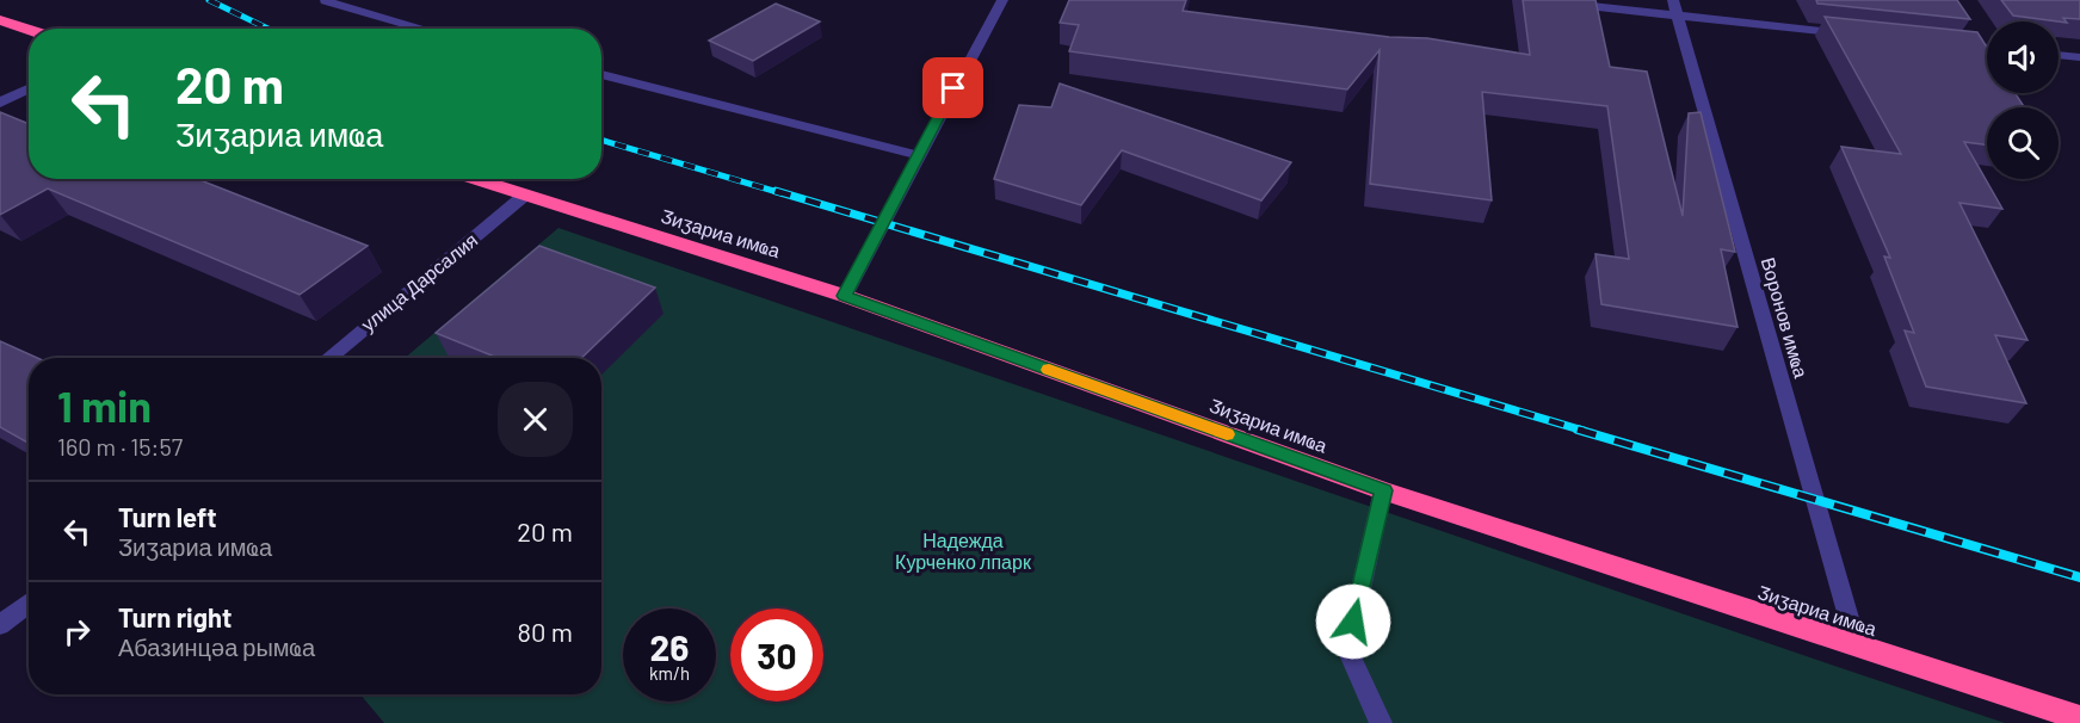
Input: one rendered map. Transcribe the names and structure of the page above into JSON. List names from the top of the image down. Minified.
{"streets":{"highway":["Ӡиӡариа имҩа"],"street":["улица Дарсалия","Воронов имҩа"]},"crossings":[["Ӡиӡариа имҩа","улица Дарсалия"],["Ӡиӡариа имҩа","Воронов имҩа"]],"parks":["Надежда Курченко лпарк"],"page":{"turn":["20 m","Ӡиӡариа имҩа"],"heading":["1 min","160 m · 15:57"],"list":[{"name":"Turn left","note":"Ӡиӡариа имҩа","value":"20 m"},{"name":"Turn right","note":"Абазинцәа рымҩа","value":"80 m"}],"speed":"26 km/h","limit":"30"}}
